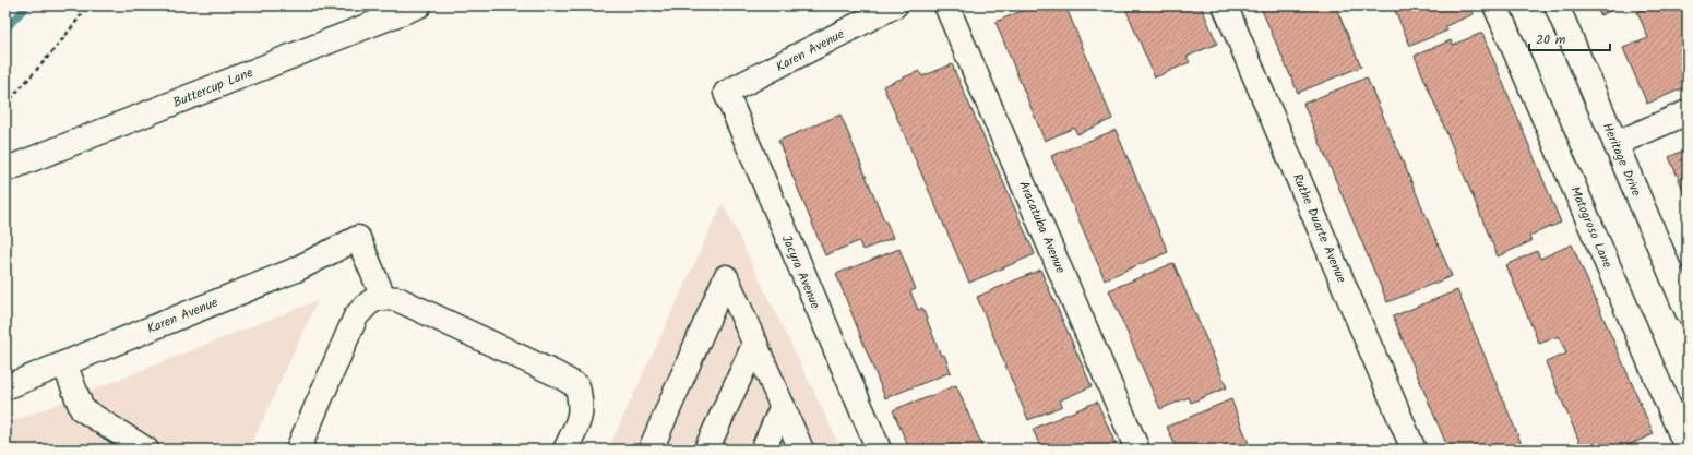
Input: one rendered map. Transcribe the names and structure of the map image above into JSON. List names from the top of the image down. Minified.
{"streets":{"street":["Karen Avenue","Buttercup Lane","Heritage Drive","Aracatuba Avenue","Matogroso Lane","Ruthe Duarte Avenue","Jacyra Avenue"]},"crossings":[["Karen Avenue","Jacyra Avenue"]],"scale_bar":"20 m"}
